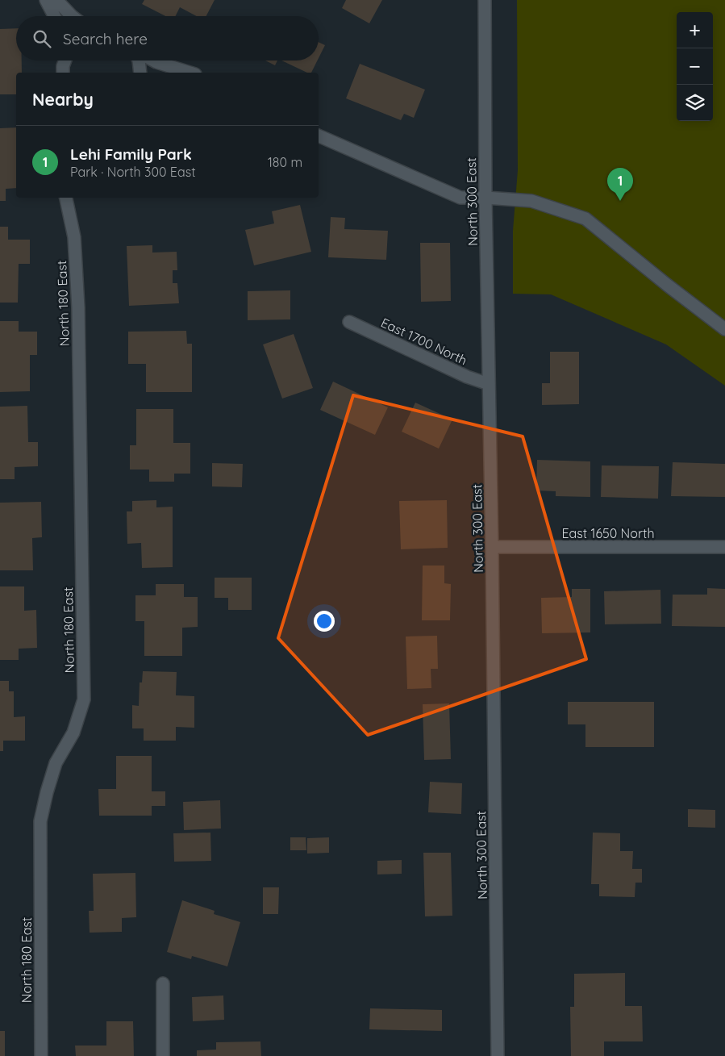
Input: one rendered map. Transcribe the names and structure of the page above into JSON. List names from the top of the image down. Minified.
{"streets":{"street":["North 300 East","North 180 East","East 1700 North","East 1650 North"]},"crossings":[["North 300 East","East 1700 North"],["North 300 East","East 1650 North"]],"page":{"map_buttons":["+","−"],"search":"Search here","heading":"Nearby","list":[{"mark":"1","name":"Lehi Family Park","note":"Park · North 300 East","value":"180 m"}],"pins":"1"}}
